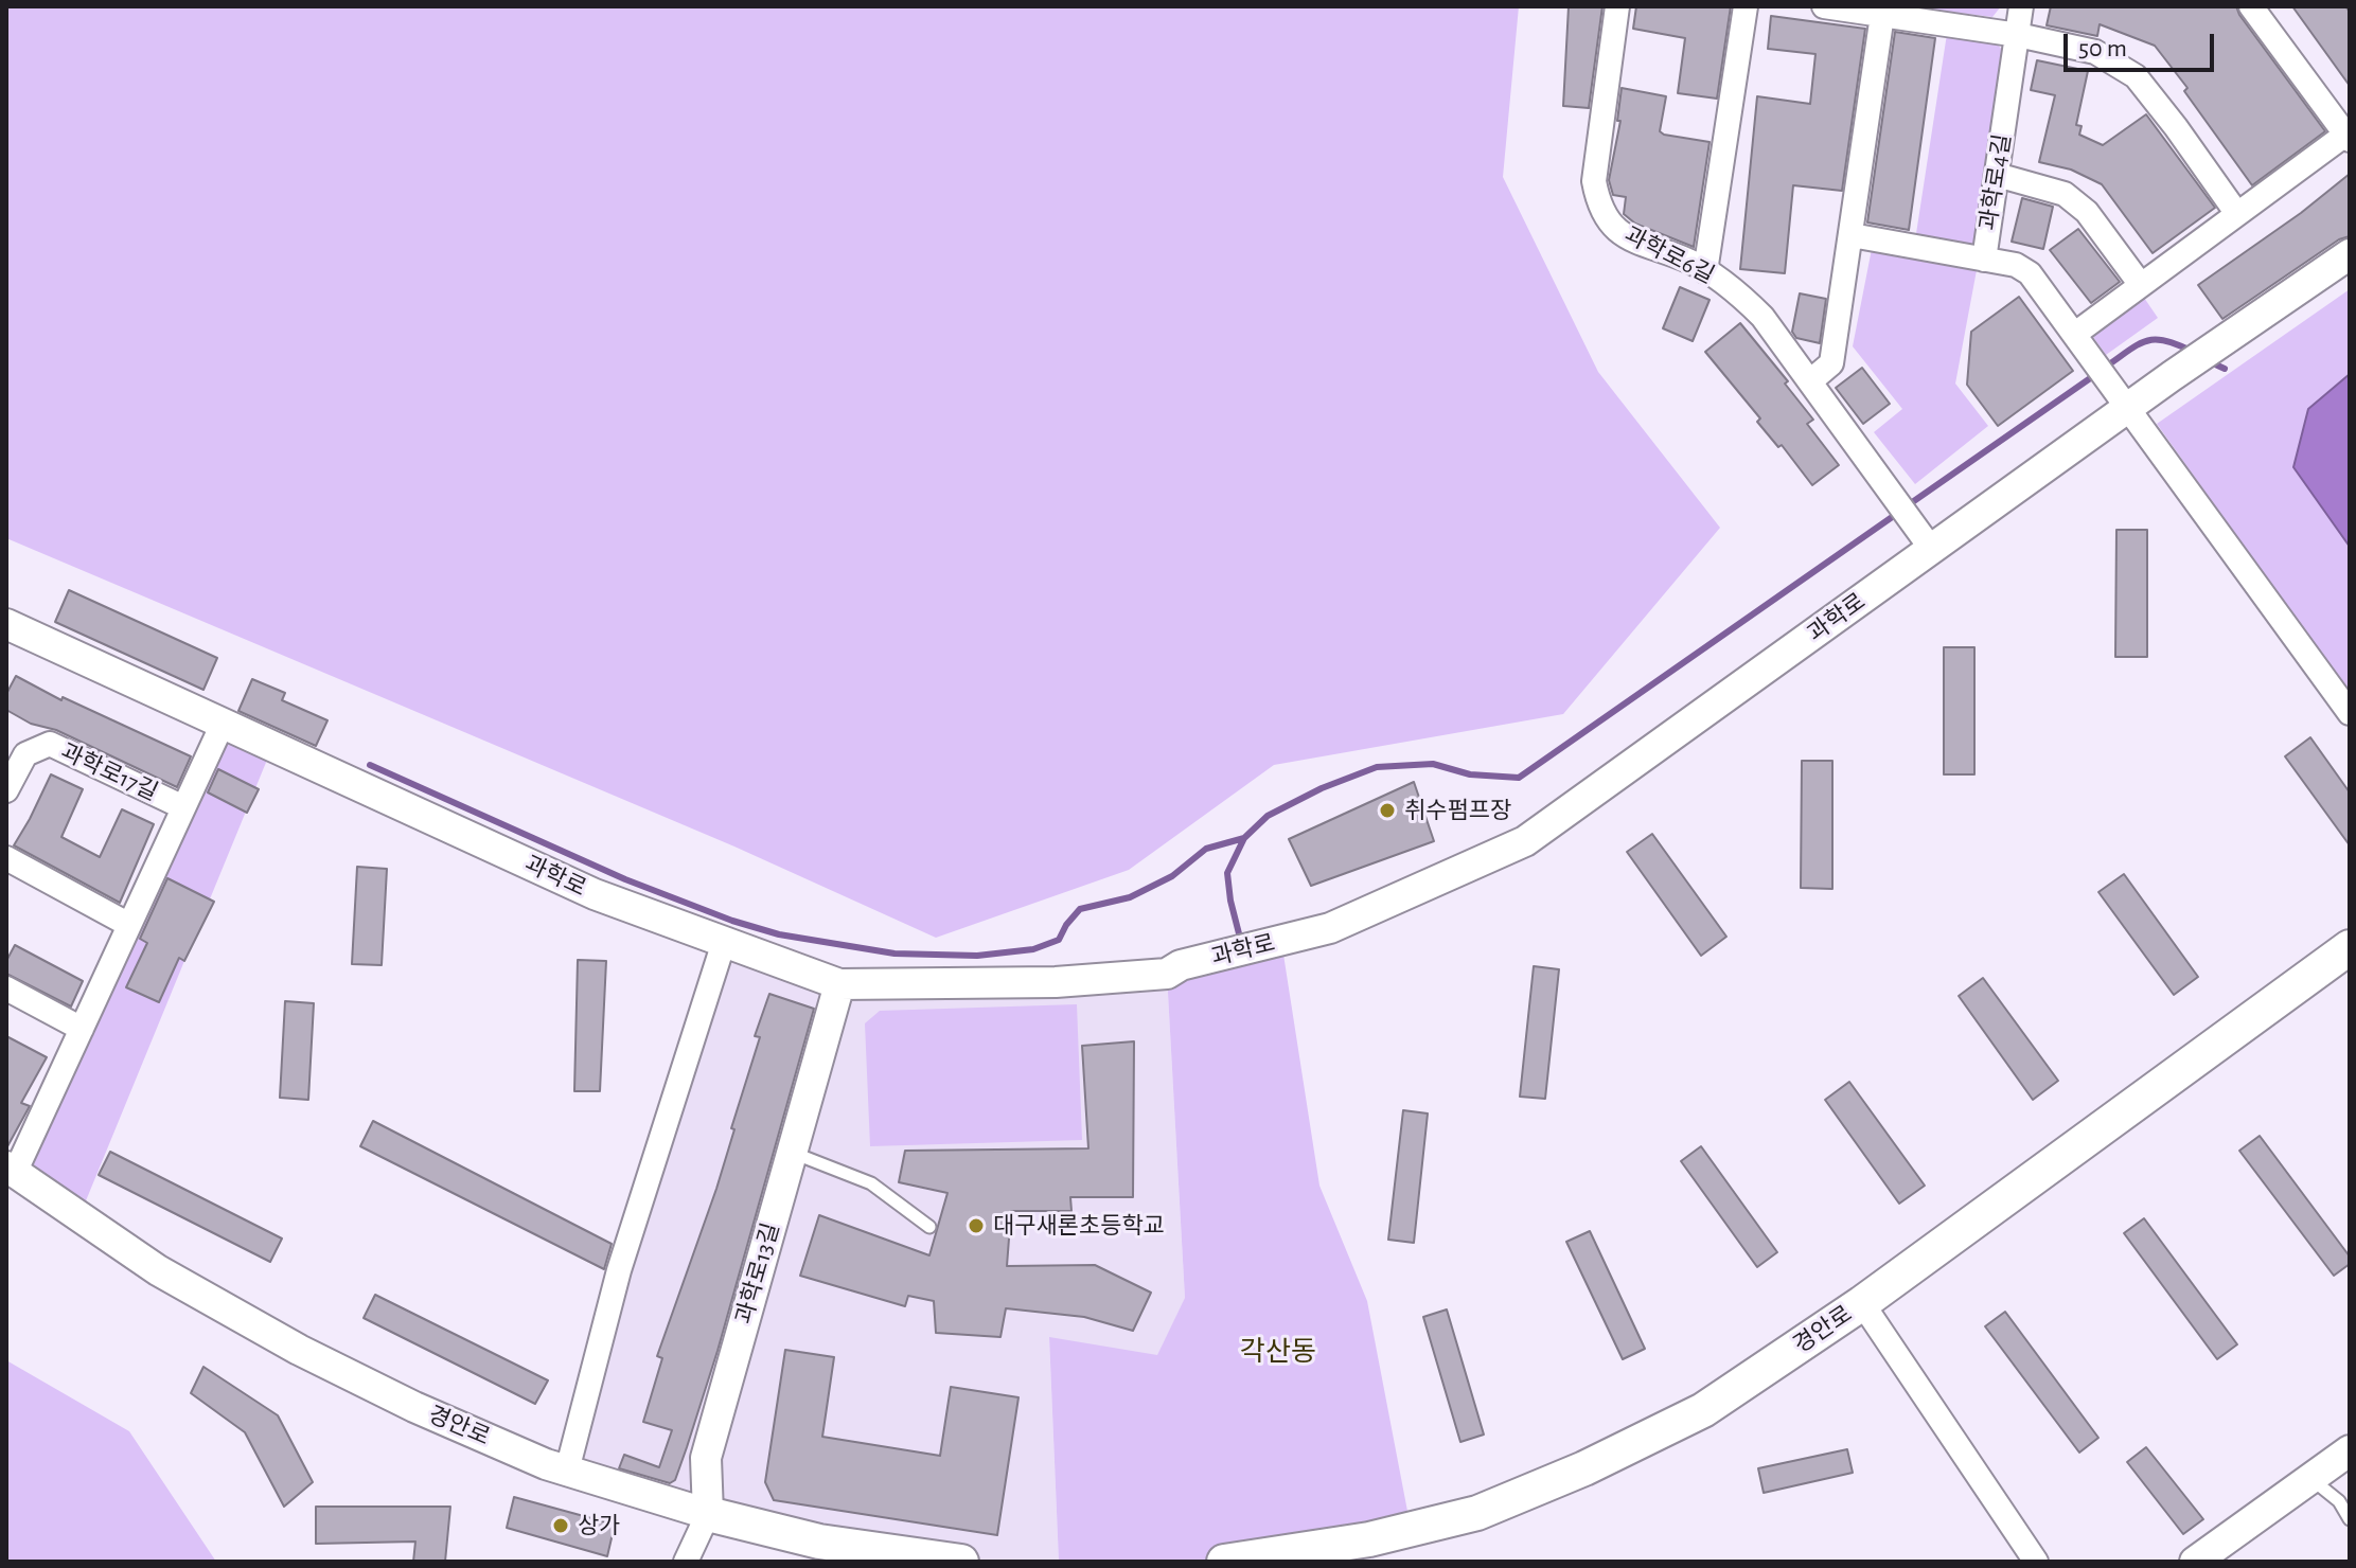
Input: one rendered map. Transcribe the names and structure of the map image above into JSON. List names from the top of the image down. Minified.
{"streets":{"main road":["경안로"],"street":["과학로4길","과학로6길","과학로","과학로17길","과학로13길"]},"crossings":[["과학로4길","과학로"],["과학로6길","과학로"],["과학로","과학로17길"],["과학로","과학로13길"],["과학로17길","경안로"],["과학로13길","경안로"]],"districts":["각산동"],"places":["취수펌프장","대구새론초등학교","상가"],"scale_bar":"50 m"}
